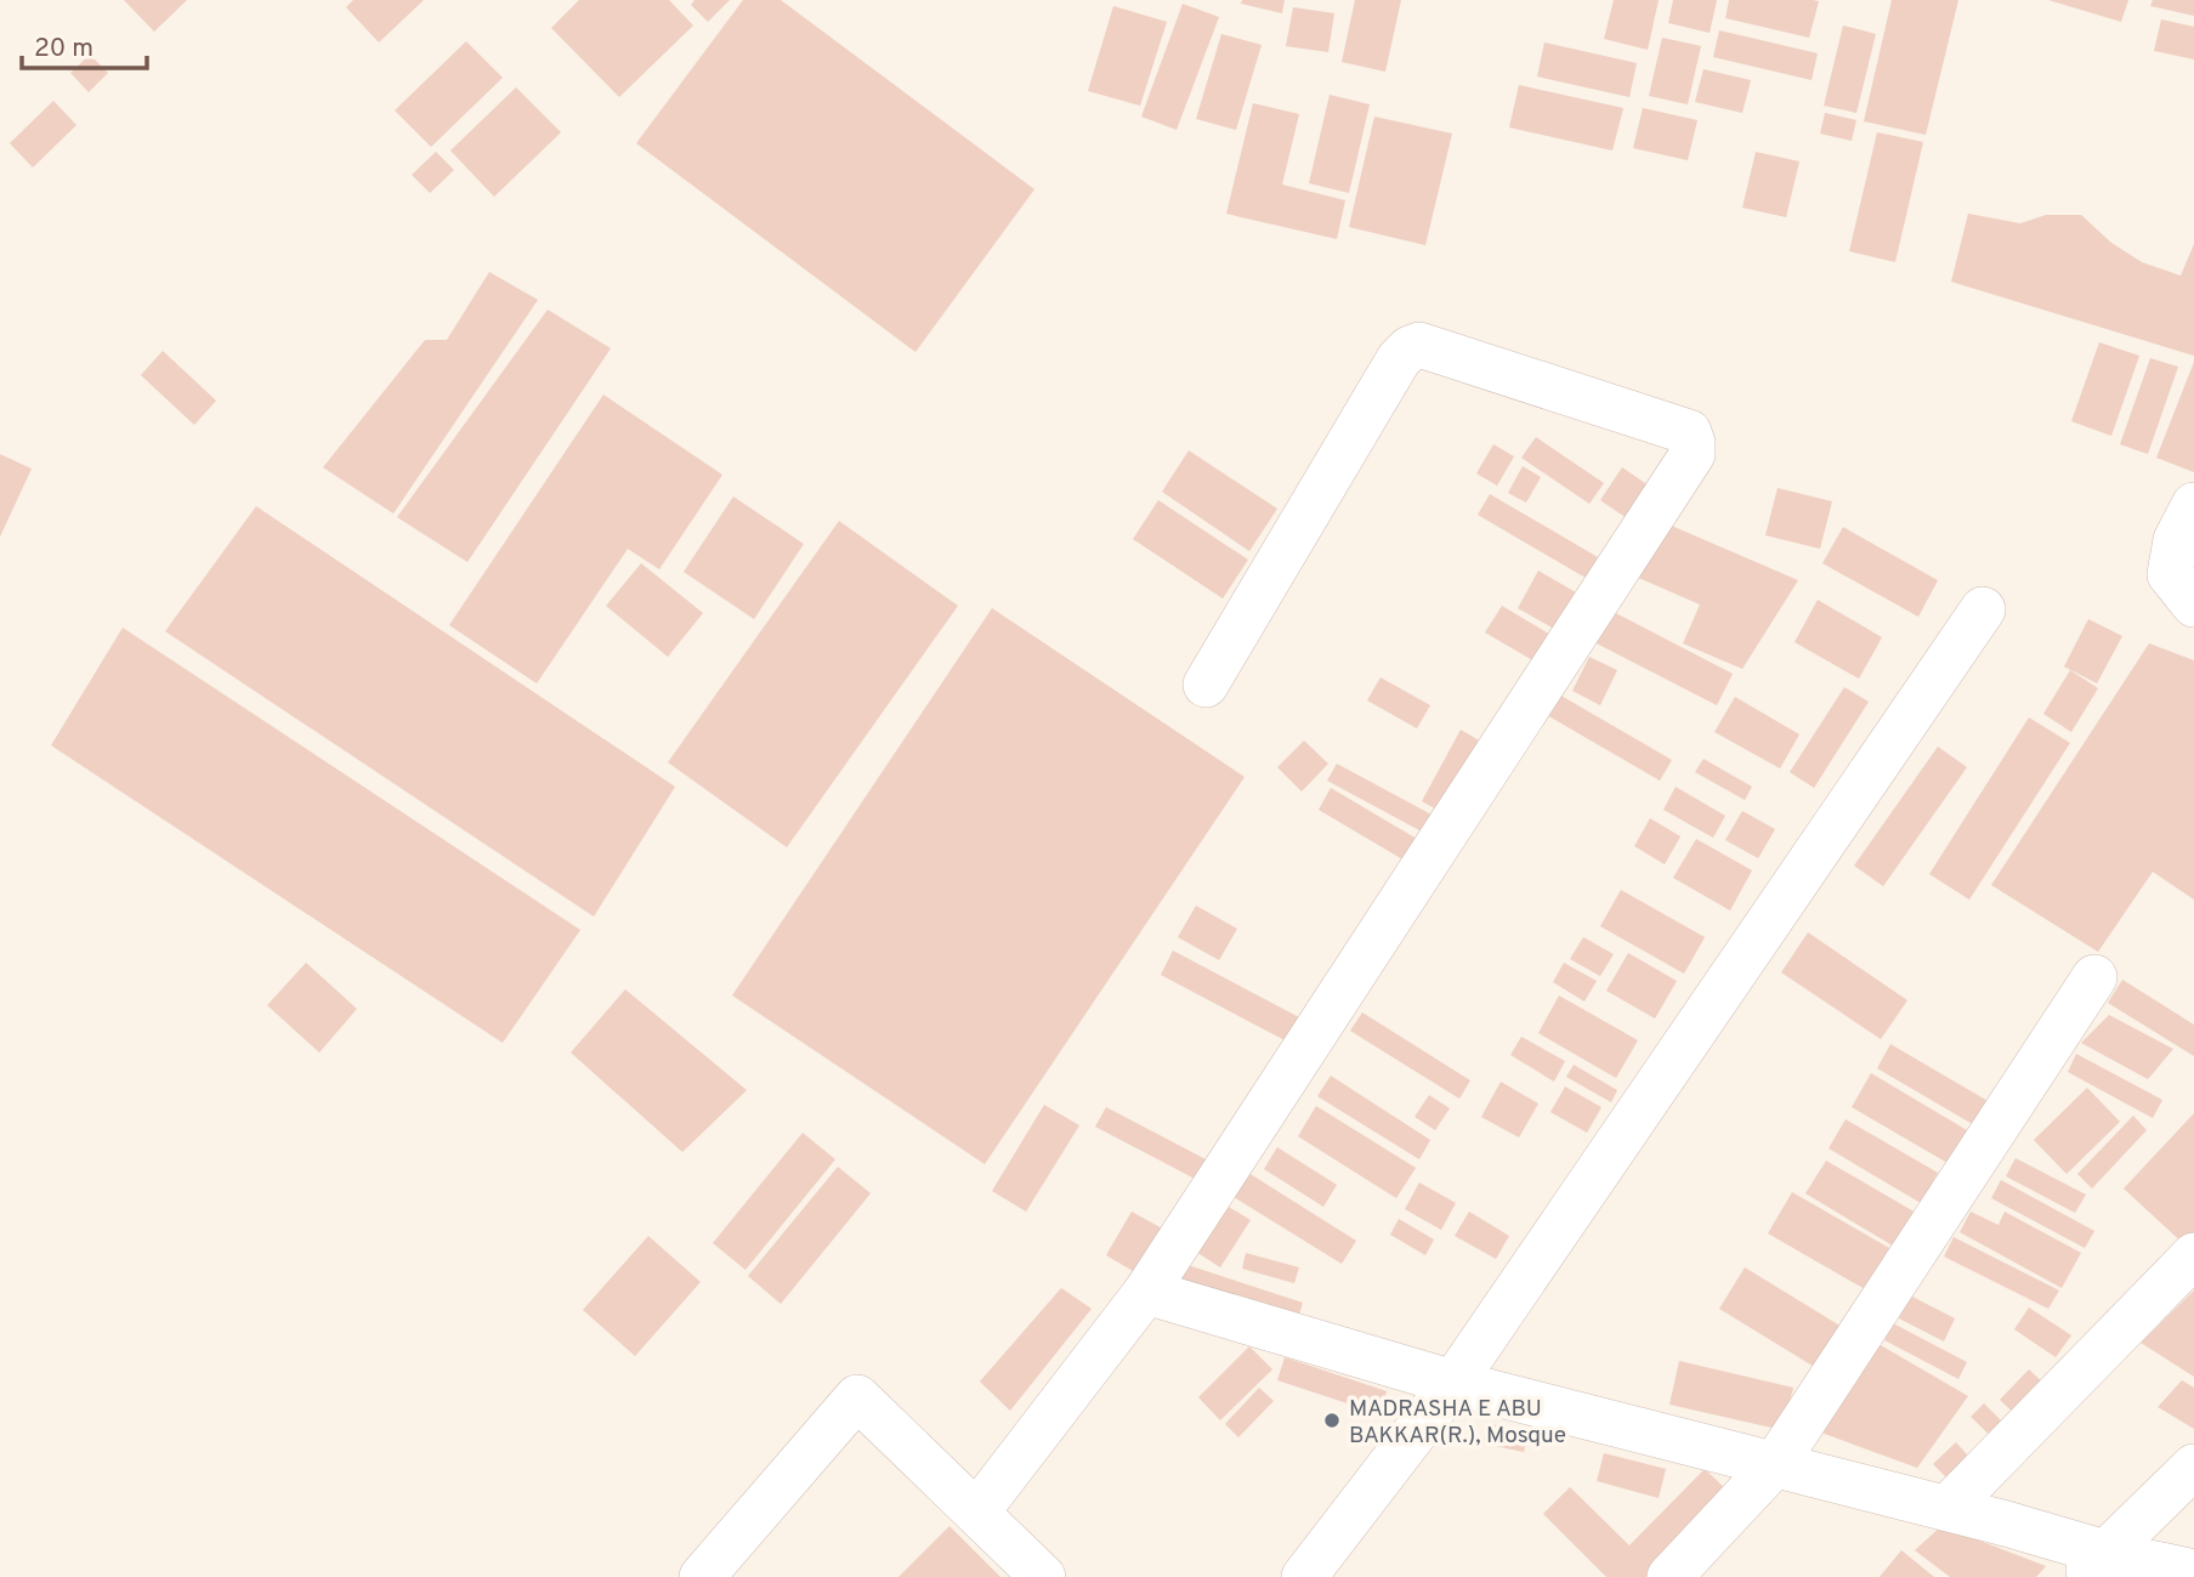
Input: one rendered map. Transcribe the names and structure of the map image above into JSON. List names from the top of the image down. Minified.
{"places":["MADRASHA E ABU BAKKAR(R.), Mosque"],"scale_bar":"20 m"}
